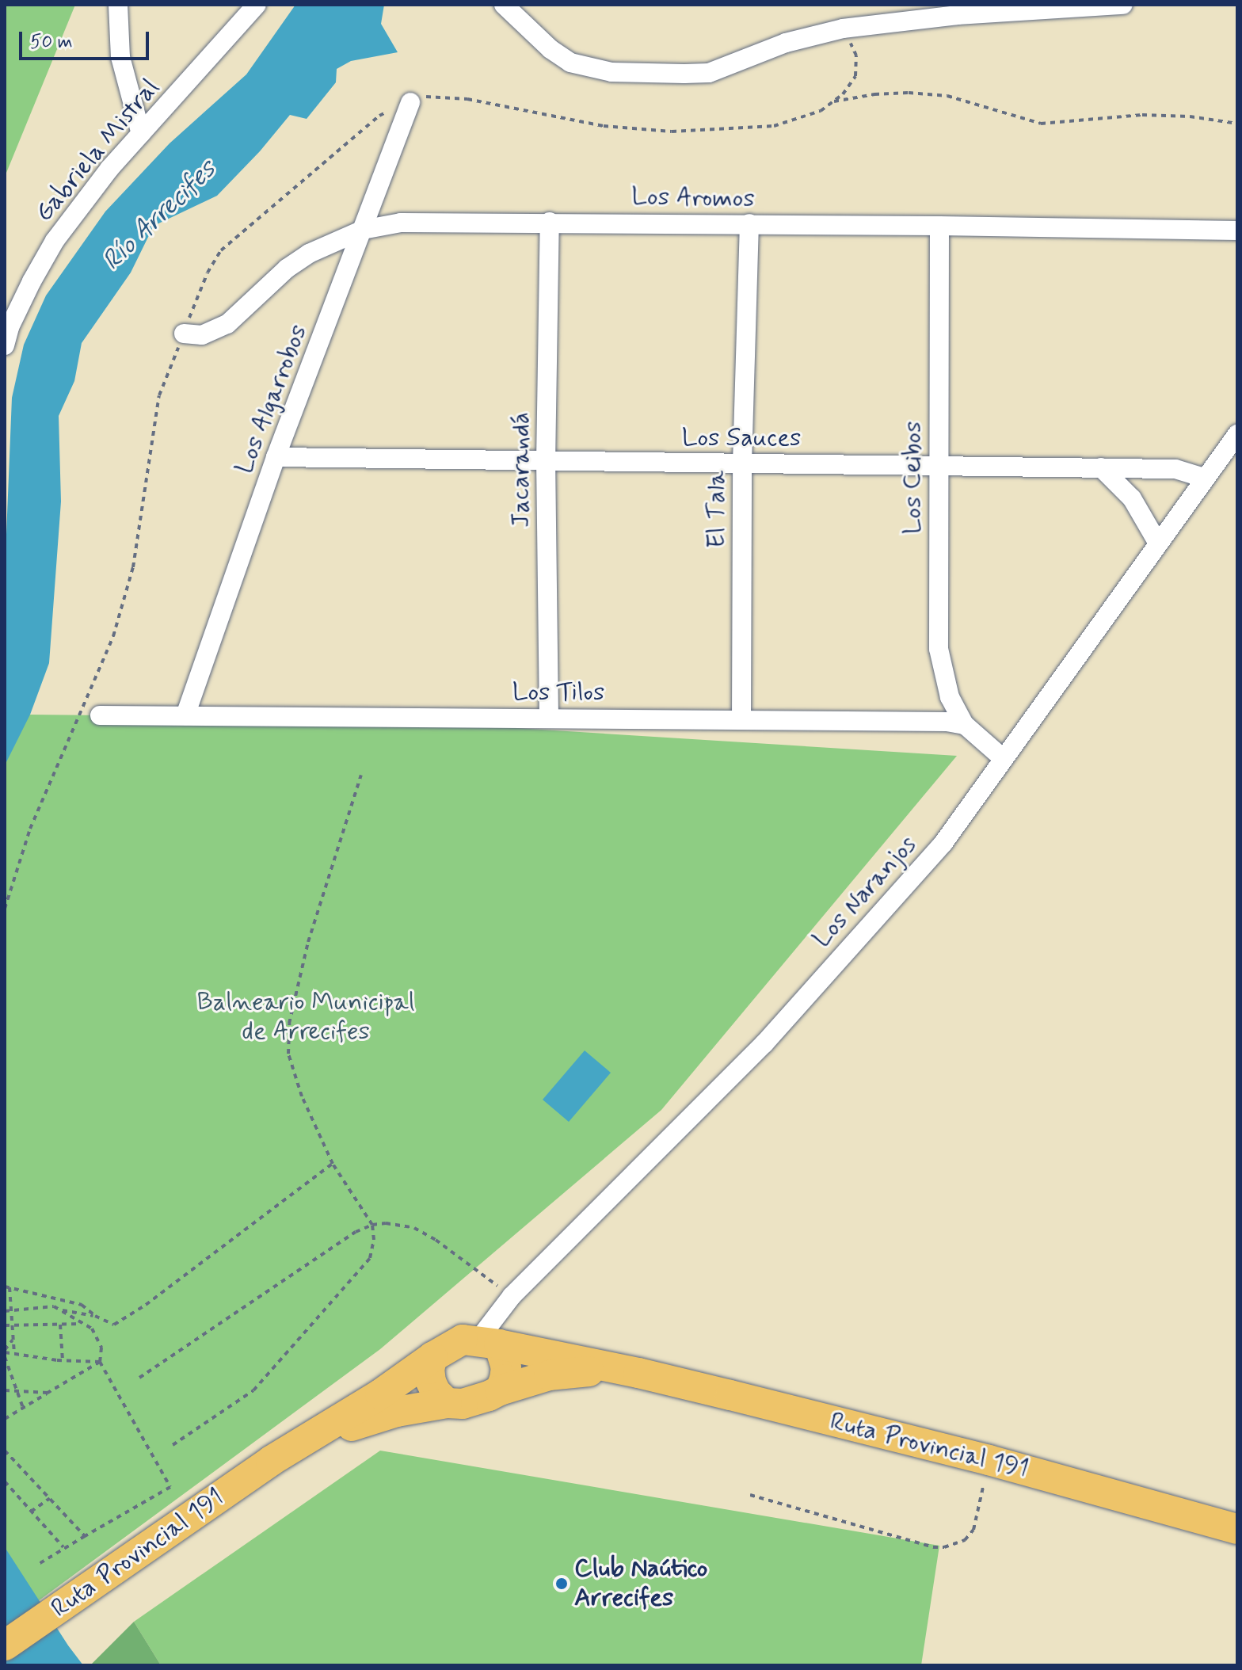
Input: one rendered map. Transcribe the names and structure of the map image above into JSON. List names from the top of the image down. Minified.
{"streets":{"main road":["Ruta Provincial 191"],"street":["Gabriela Mistral","Los Aromos","Los Algarrobos","Los Sauces","Jacarandá","Los Ceibos","El Tala","Los Tilos","Los Naranjos"]},"crossings":[["Los Aromos","Los Algarrobos"],["Los Aromos","Jacarandá"],["Los Aromos","Los Ceibos"],["Los Aromos","El Tala"],["Los Algarrobos","Los Sauces"],["Los Algarrobos","Los Tilos"],["Los Sauces","Jacarandá"],["Los Sauces","Los Ceibos"],["Los Sauces","El Tala"],["Los Sauces","Los Naranjos"],["Jacarandá","Los Tilos"],["Los Ceibos","Los Tilos"],["El Tala","Los Tilos"],["Los Naranjos","Ruta Provincial 191"]],"water":["Río Arrecifes"],"parks":["Balneario Municipal de Arrecifes"],"places":["Club Naútico Arrecifes"],"scale_bar":"50 m"}
